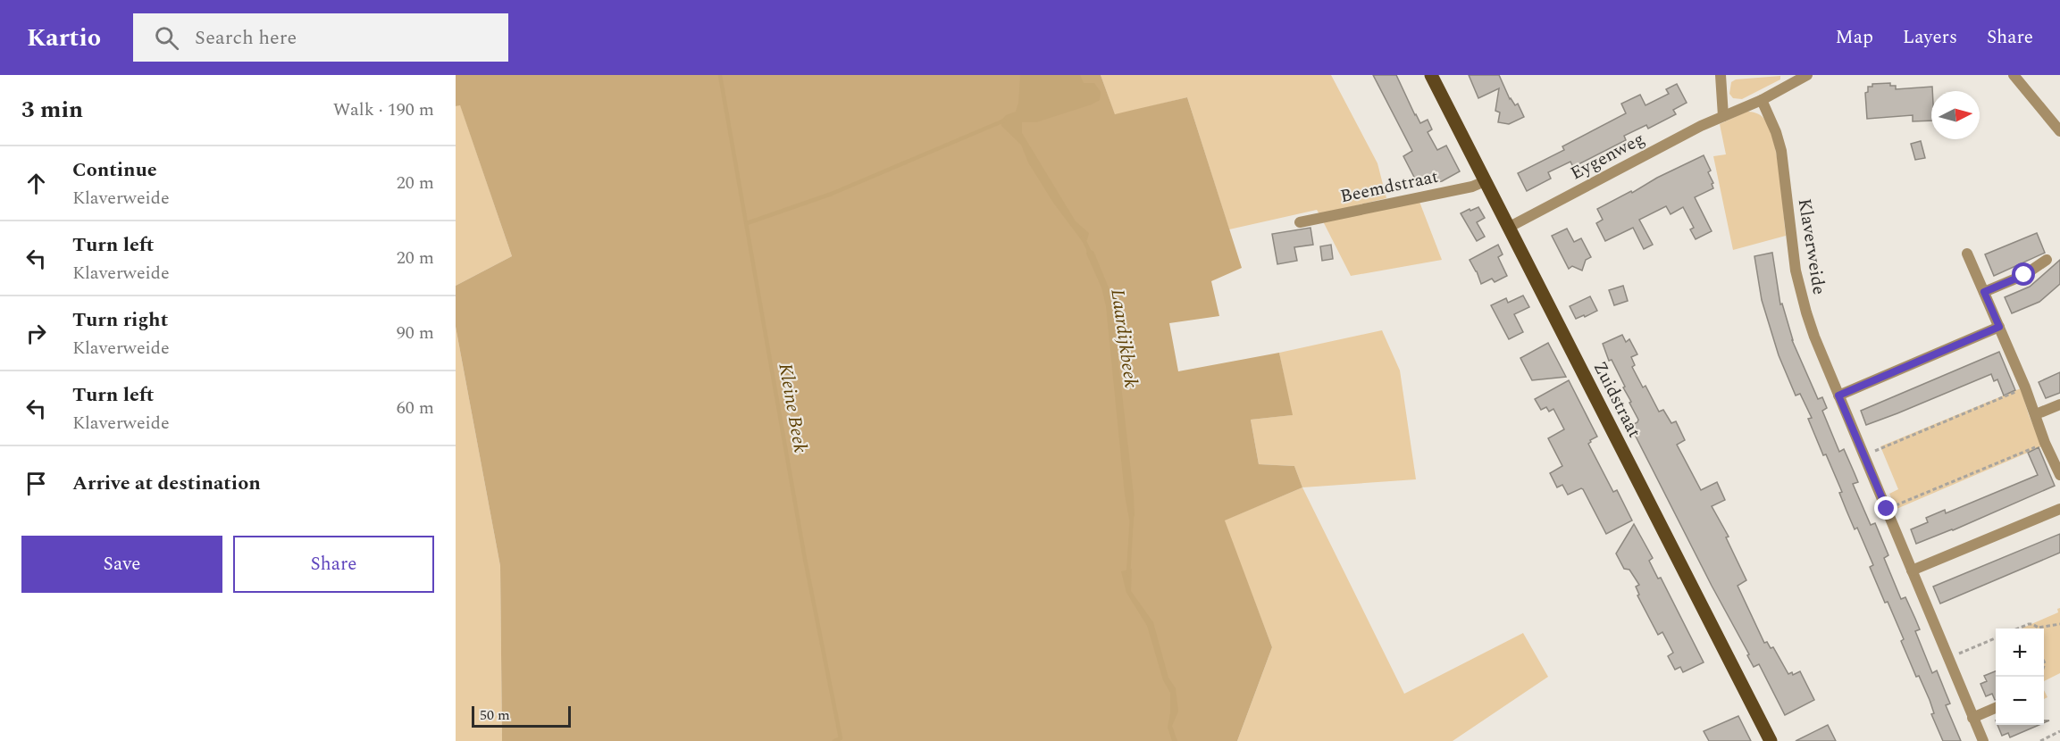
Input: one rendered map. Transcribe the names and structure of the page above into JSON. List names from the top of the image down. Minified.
{"streets":{"main road":["Zuidstraat"],"street":["Eygenweg","Beemdstraat","Klaverweide"]},"crossings":[["Eygenweg","Klaverweide"],["Eygenweg","Zuidstraat"],["Beemdstraat","Zuidstraat"]],"water":["Laardijkbeek","Kleine Beek"],"scale_bar":"50 m","north":"right","page":{"header":"Kartio","search":"Search here","nav":["Map","Layers","Share"],"heading":["3 min","Walk · 190 m"],"list":[["Continue","Klaverweide","20 m"],["Turn left","Klaverweide","20 m"],["Turn right","Klaverweide","90 m"],["Turn left","Klaverweide","60 m"],"Arrive at destination"],"buttons":["Save","Share"],"map_buttons":["+","−"],"scale":"50 m"}}
